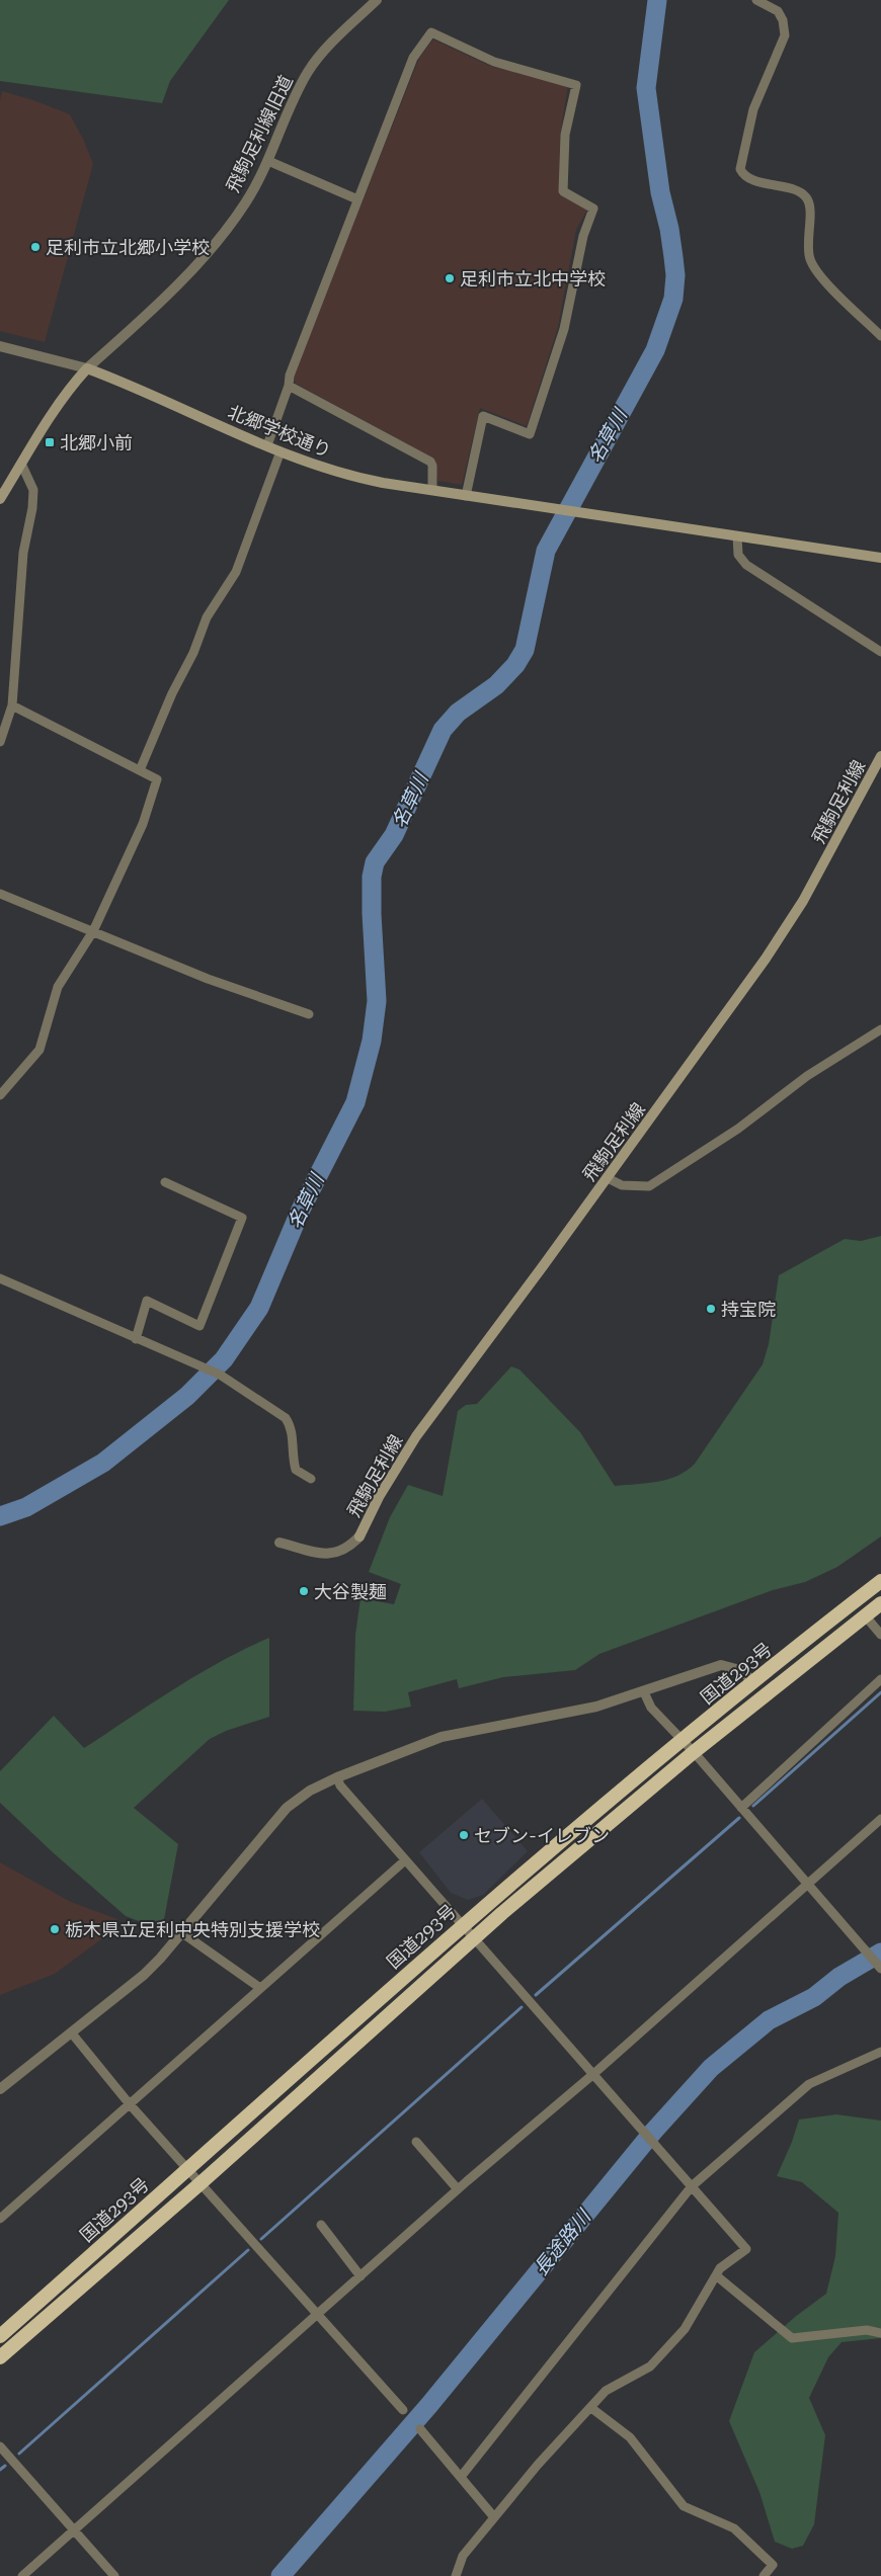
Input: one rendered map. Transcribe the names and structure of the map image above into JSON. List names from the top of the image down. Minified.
{"streets":{"highway":["国道293号"],"main road":["北郷学校通り","飛駒足利線"],"street":["飛駒足利線旧道"]},"crossings":[["飛駒足利線旧道","北郷学校通り"]],"water":["名草川","長途路川"],"places":{"other":["足利市立北郷小学校","足利市立北中学校","持宝院","大谷製麺","セブン-イレブン","栃木県立足利中央特別支援学校"],"transit":["北郷小前"]}}
